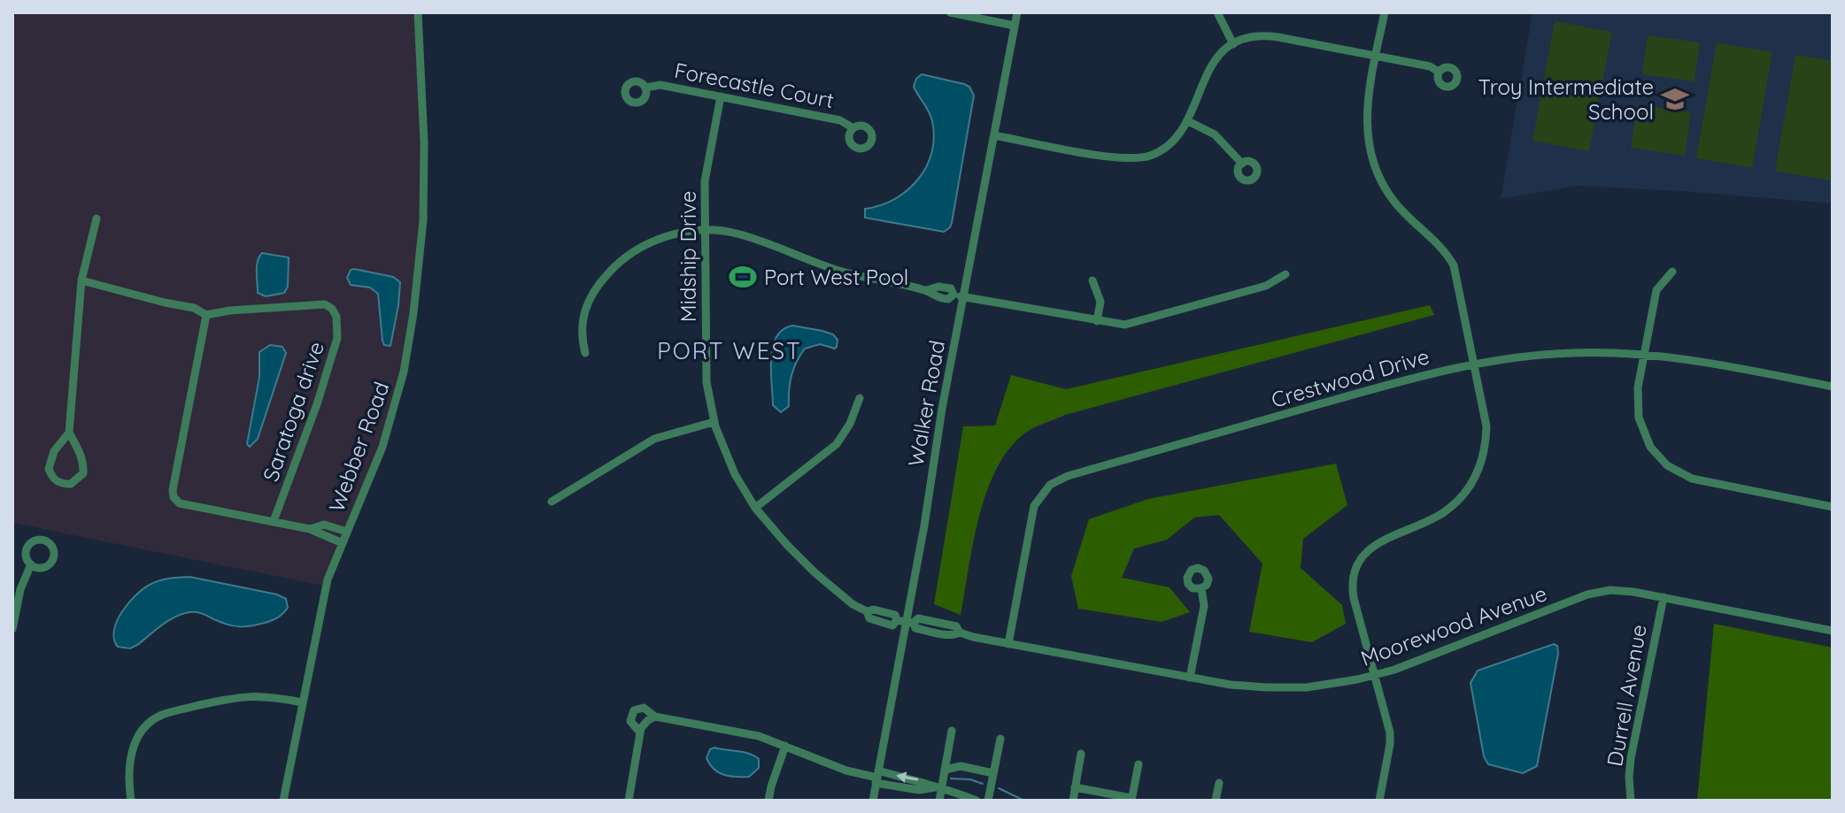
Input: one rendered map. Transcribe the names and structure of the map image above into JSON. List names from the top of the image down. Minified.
{"streets":{"street":["Forecastle Court","Midship Drive","Crestwood Drive","Walker Road","Saratoga drive","Webber Road","Moorewood Avenue","Durrell Avenue"]},"crossings":[["Forecastle Court","Midship Drive"],["Midship Drive","Walker Road"],["Midship Drive","Moorewood Avenue"],["Crestwood Drive","Moorewood Avenue"],["Walker Road","Moorewood Avenue"],["Moorewood Avenue","Durrell Avenue"]],"districts":["PORT WEST"],"places":{"school or university":["Troy Intermediate School"],"sports":["Port West Pool"]}}
